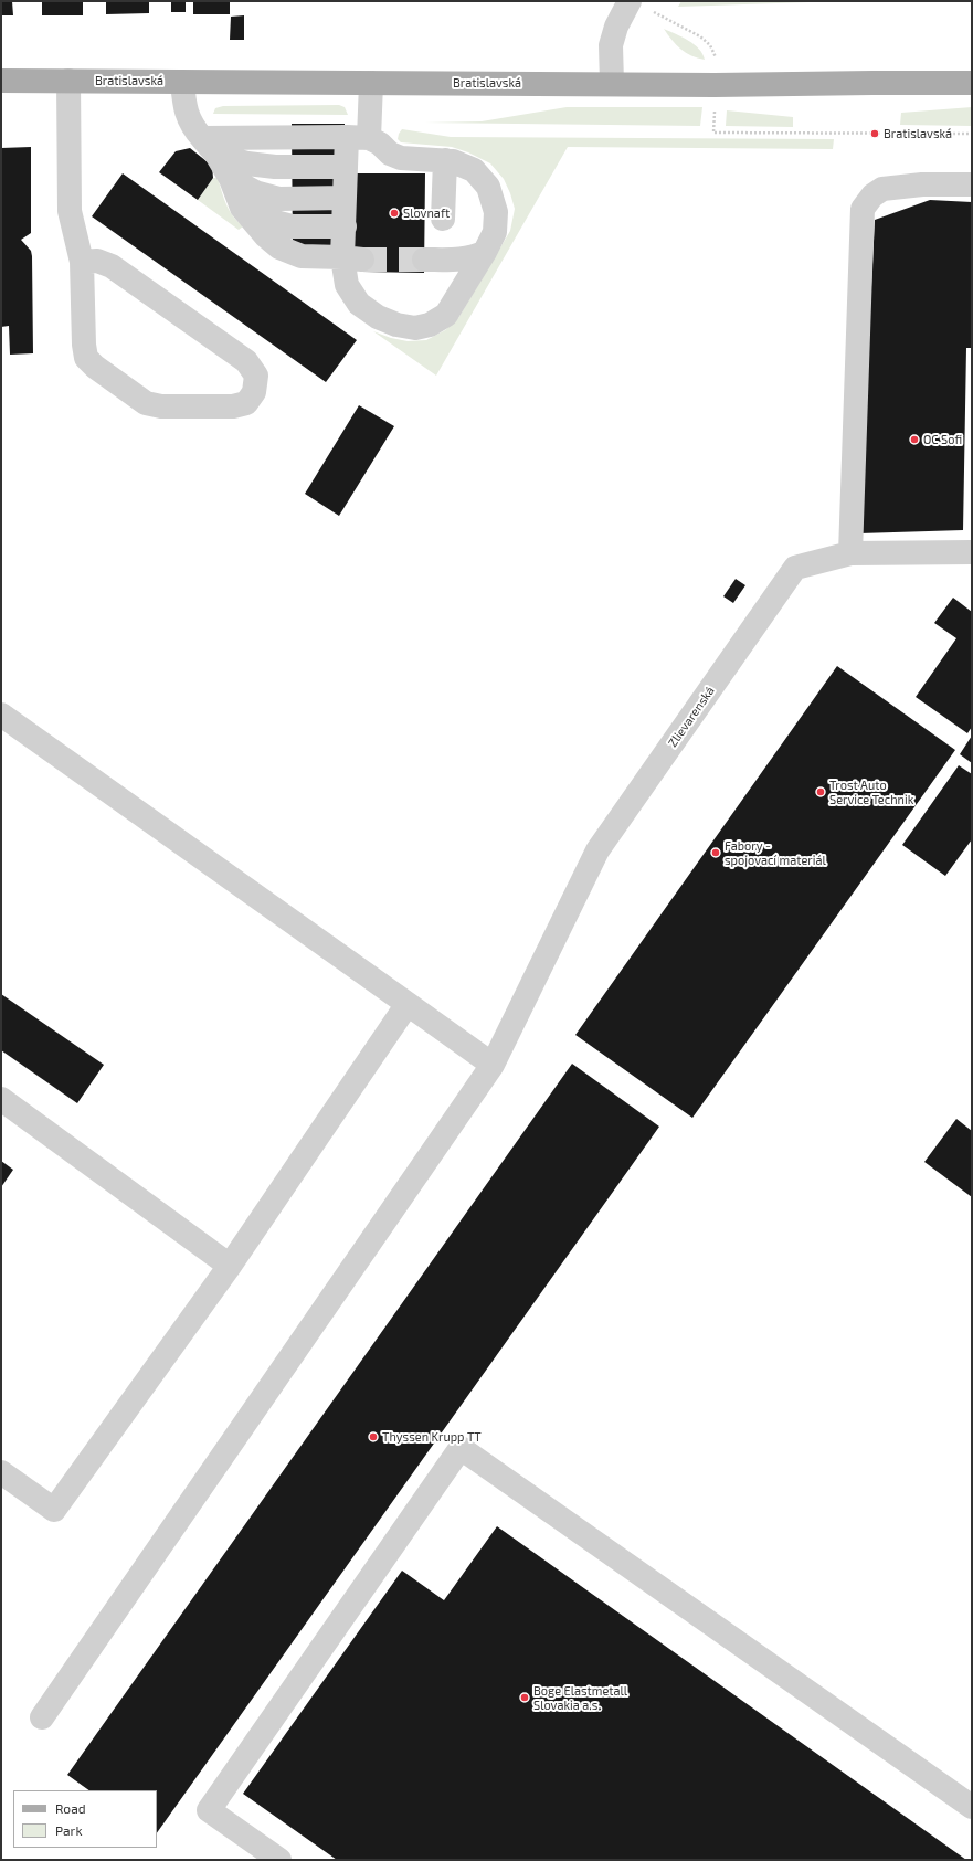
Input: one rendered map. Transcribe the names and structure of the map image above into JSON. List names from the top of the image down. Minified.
{"streets":{"main road":["Bratislavská"],"street":["Zlievarenská"]},"places":["Bratislavská","Slovnaft","OC Sofi","Trost Auto Service Technik","Fabory - spojovací materiál","Thyssen Krupp TT","Boge Elastmetall Slovakia a.s."],"legend":["Road","Park"]}
